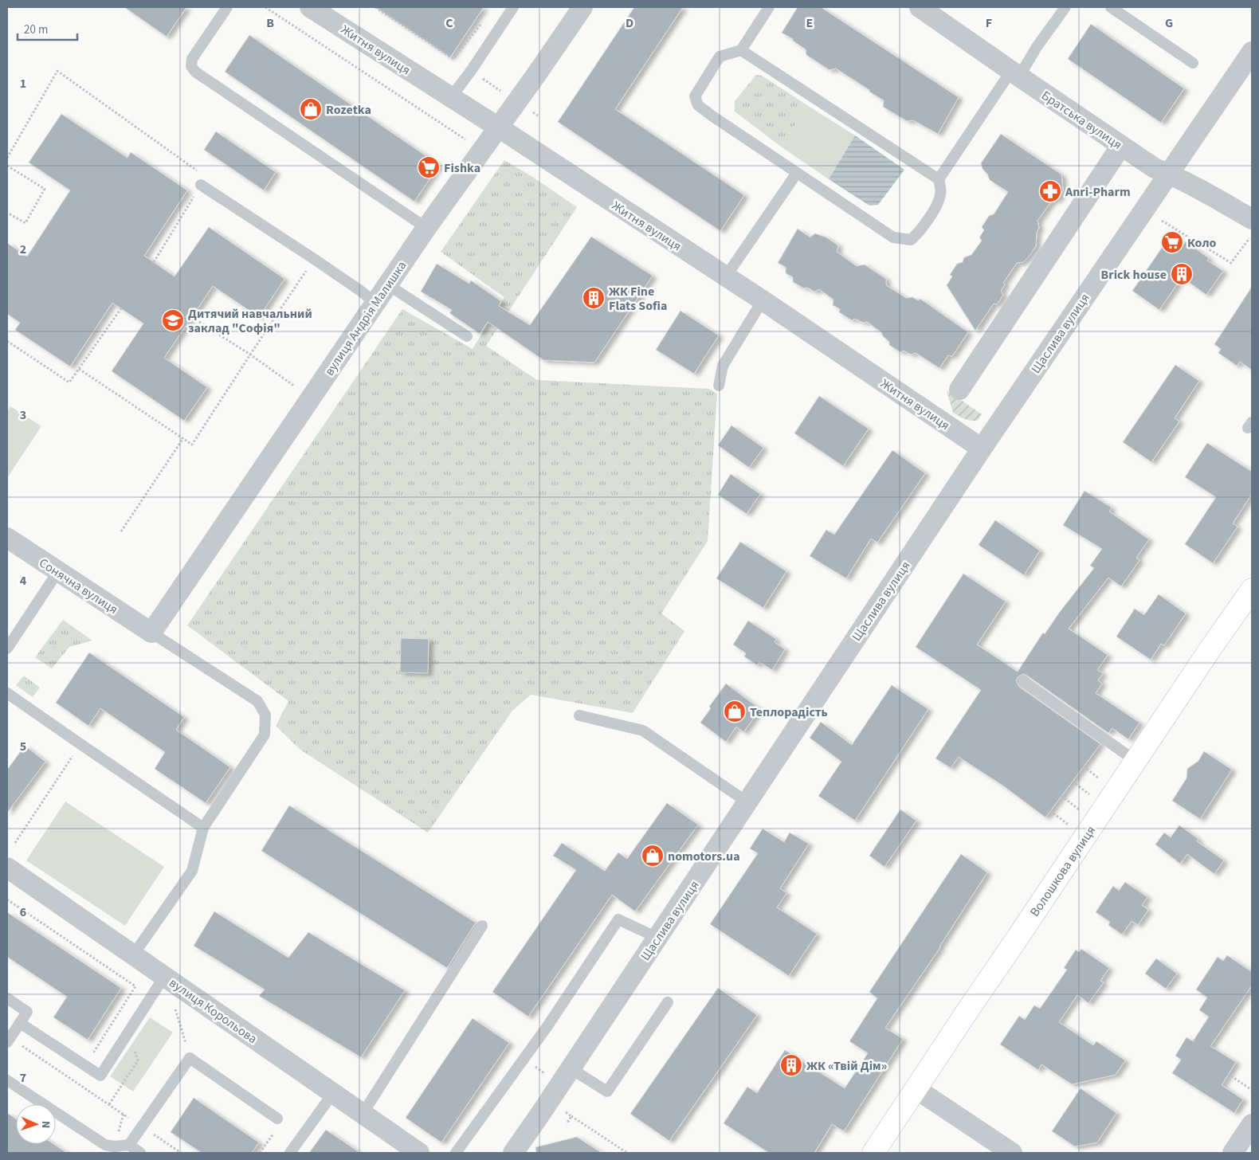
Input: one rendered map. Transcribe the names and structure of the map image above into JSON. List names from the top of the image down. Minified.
{"streets":{"street":["Житня вулиця","Братська вулиця","вулиця Андрія Малишка","Щаслива вулиця","Сонячна вулиця","Волошкова вулиця","вулиця Корольова"]},"crossings":[["Житня вулиця","вулиця Андрія Малишка"],["Житня вулиця","Щаслива вулиця"],["Братська вулиця","Щаслива вулиця"],["вулиця Андрія Малишка","Сонячна вулиця"]],"places":{"shop":["Rozetka","Теплорадість","nomotors.ua"],"supermarket":["Fishka","Коло"],"pharmacy":["Anri-Pharm"],"building":["Brick house","ЖК Fine Flats Sofia","ЖК «Твій Дім»"],"school or university":["Дитячий навчальний заклад \"Софія\""]},"scale_bar":"20 m","north":"right","grid":{"columns":["B","C","D","E","F","G"],"rows":["1","2","3","4","5","6","7"]}}
